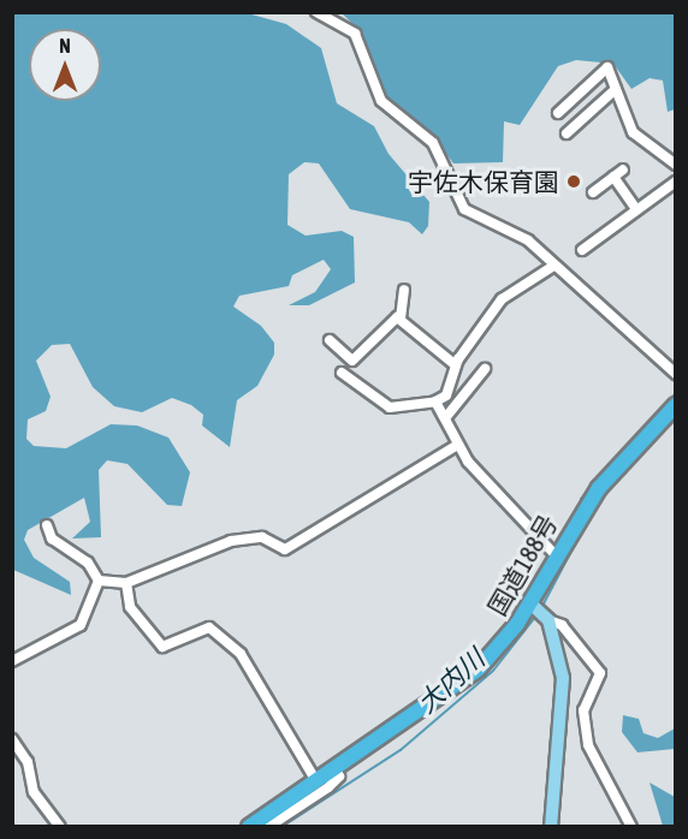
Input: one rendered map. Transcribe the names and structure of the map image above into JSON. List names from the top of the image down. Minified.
{"streets":{"highway":["国道188号"]},"water":["大内川"],"places":["宇佐木保育園"],"north":"top"}
